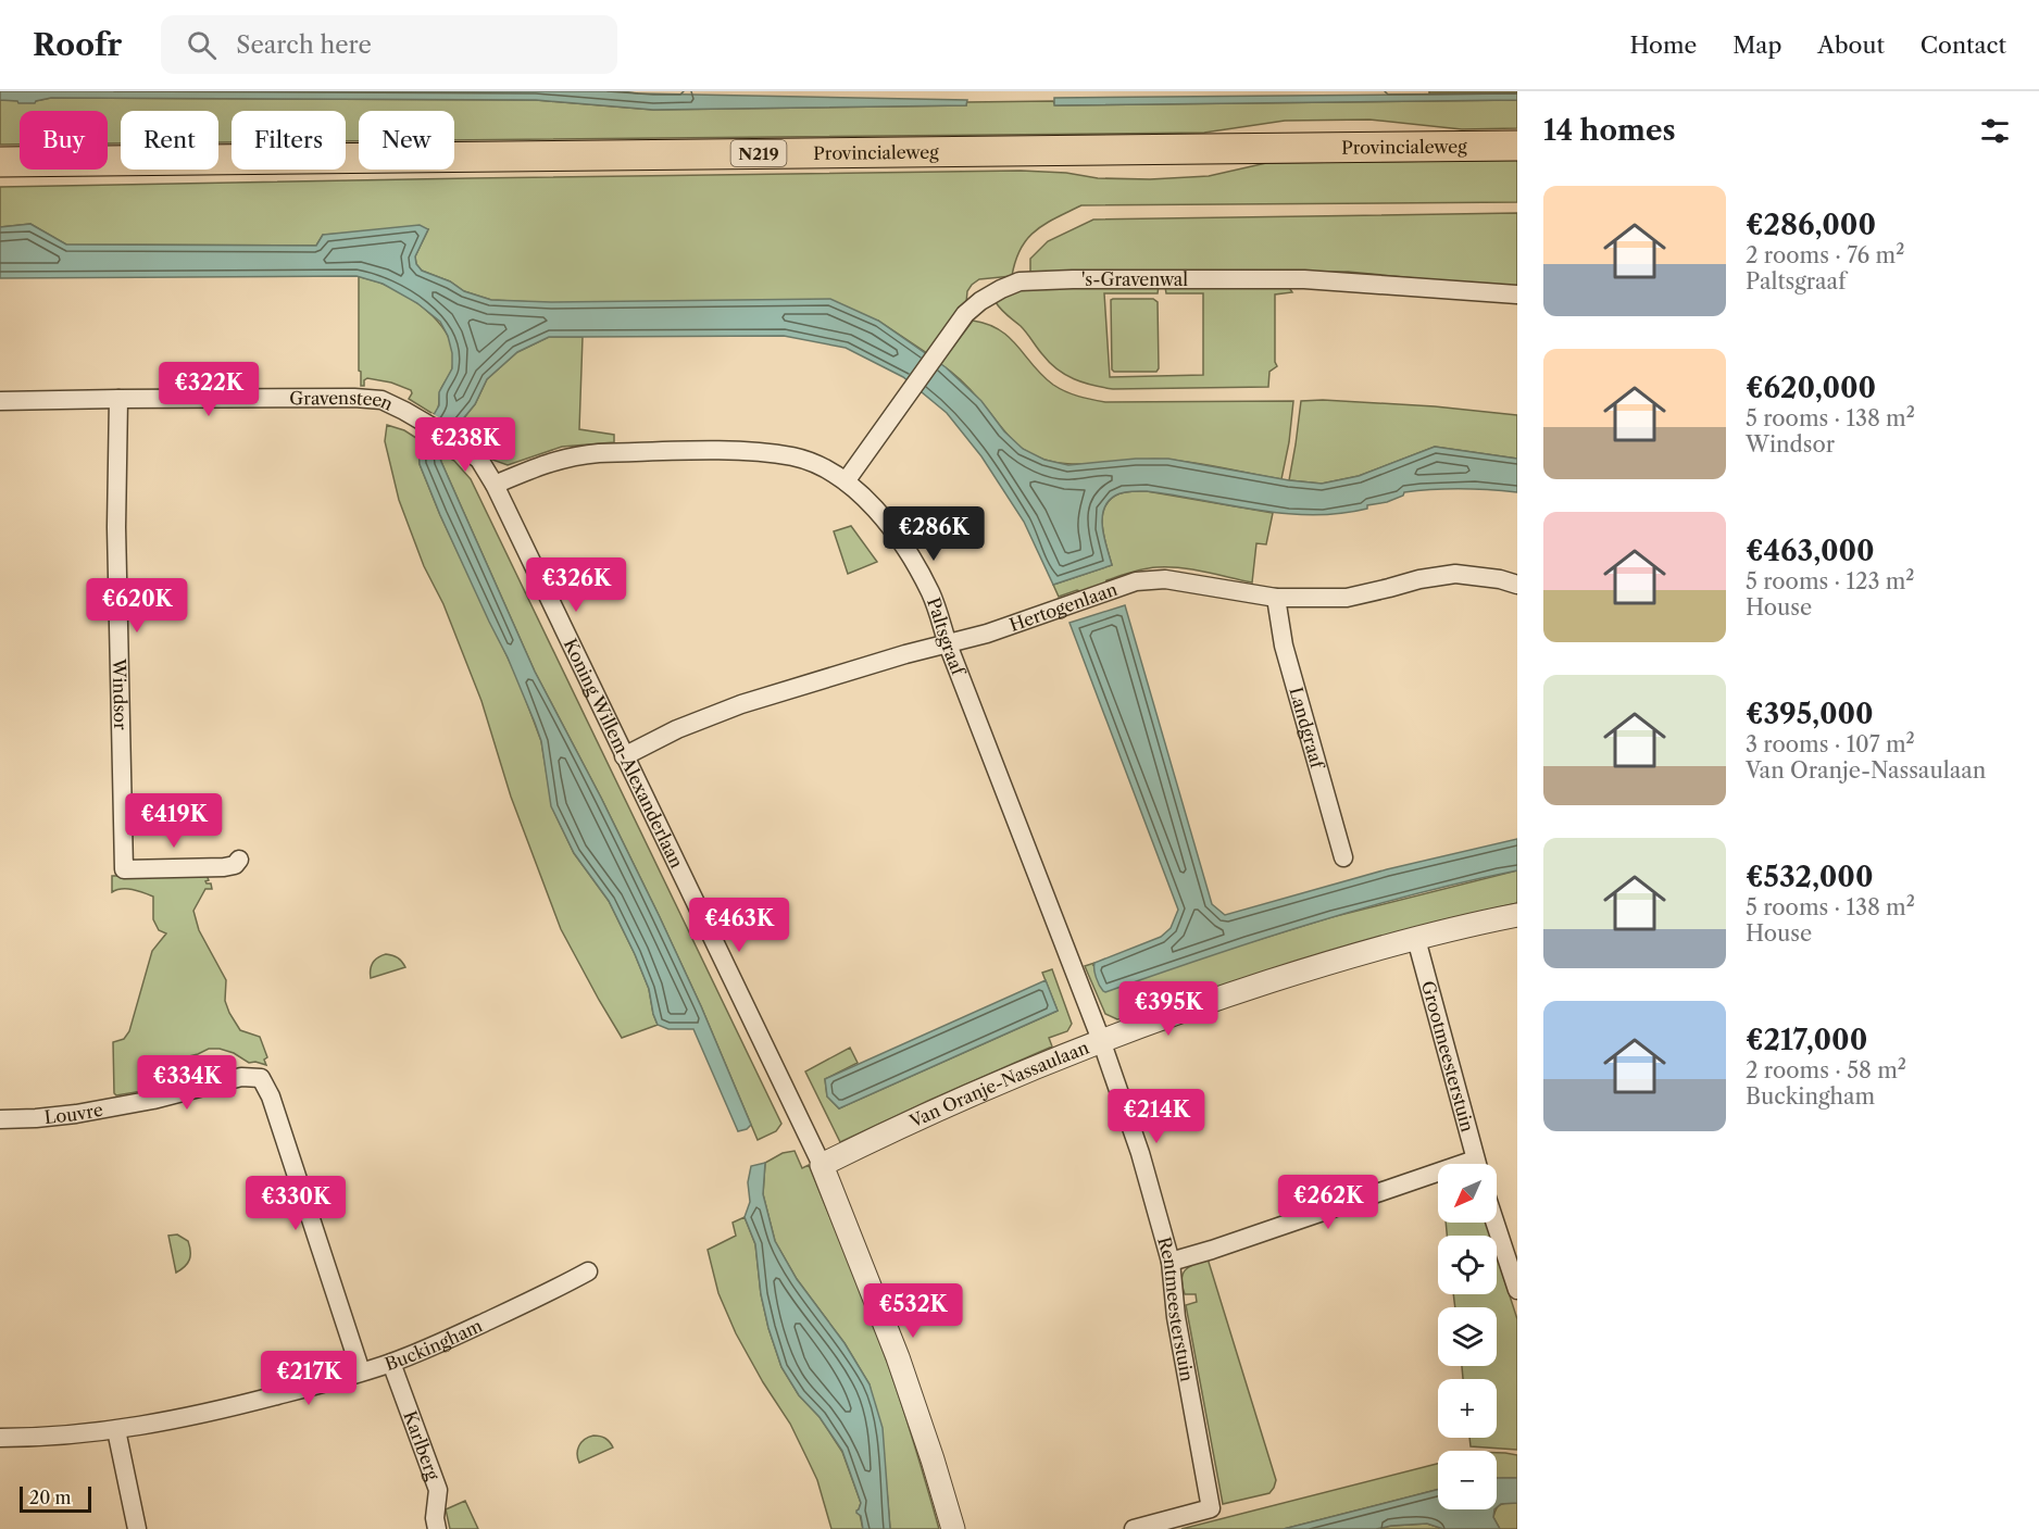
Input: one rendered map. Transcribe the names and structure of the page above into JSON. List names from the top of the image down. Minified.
{"streets":{"main road":["Provincialeweg","N219"],"street":["'s-Gravenwal","Gravensteen","Hertogenlaan","Paltsgraaf","Windsor","Landgraaf","Koning Willem-Alexanderlaan","Grootmeesterstuin","Van Oranje-Nassaulaan","Louvre","Rentmeesterstuin","Buckingham","Karlberg"]},"crossings":[["'s-Gravenwal","Paltsgraaf"],["Gravensteen","Paltsgraaf"],["Gravensteen","Windsor"],["Gravensteen","Koning Willem-Alexanderlaan"],["Hertogenlaan","Paltsgraaf"],["Hertogenlaan","Landgraaf"],["Hertogenlaan","Koning Willem-Alexanderlaan"],["Paltsgraaf","Koning Willem-Alexanderlaan"],["Paltsgraaf","Van Oranje-Nassaulaan"],["Paltsgraaf","Rentmeesterstuin"],["Koning Willem-Alexanderlaan","Van Oranje-Nassaulaan"],["Grootmeesterstuin","Van Oranje-Nassaulaan"],["Van Oranje-Nassaulaan","Rentmeesterstuin"],["Louvre","Buckingham"],["Buckingham","Karlberg"]],"scale_bar":"20 m","north":"bottom left","page":{"header":"Roofr","search":"Search here","nav":["Home","Map","About","Contact"],"heading":"14 homes","chip":["Buy","Rent","Filters","New"],"list":[{"name":"€286,000","note":"2 rooms · 76 m² · Paltsgraaf"},{"name":"€620,000","note":"5 rooms · 138 m² · Windsor"},{"name":"€463,000","note":"5 rooms · 123 m² · House"},{"name":"€395,000","note":"3 rooms · 107 m² · Van Oranje-Nassaulaan"},{"name":"€532,000","note":"5 rooms · 138 m² · House"},{"name":"€217,000","note":"2 rooms · 58 m² · Buckingham"}],"price":["€322K","€238K","€286K","€326K","€620K","€419K","€463K","€395K","€334K","€214K","€262K","€330K","€532K","€217K"],"map_buttons":["+","−"],"scale":"20 m"}}
